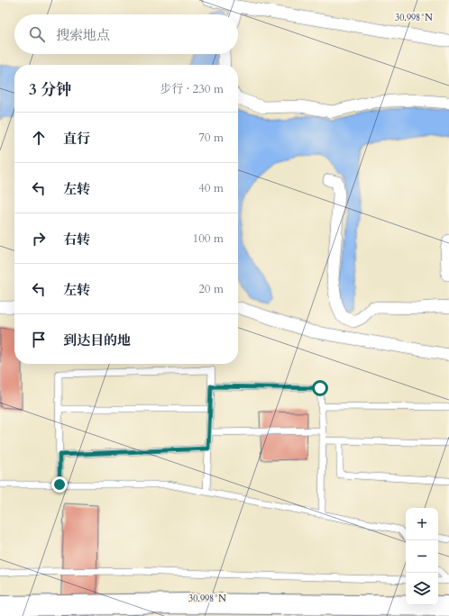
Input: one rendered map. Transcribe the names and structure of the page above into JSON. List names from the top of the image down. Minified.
{"page":{"search":"搜索地点","heading":["3 分钟","步行 · 230 m"],"list":[["直行","70 m"],["左转","40 m"],["右转","100 m"],["左转","20 m"],"到达目的地"],"map_buttons":["+","−"]},"coordinates":["30.998°N"]}
